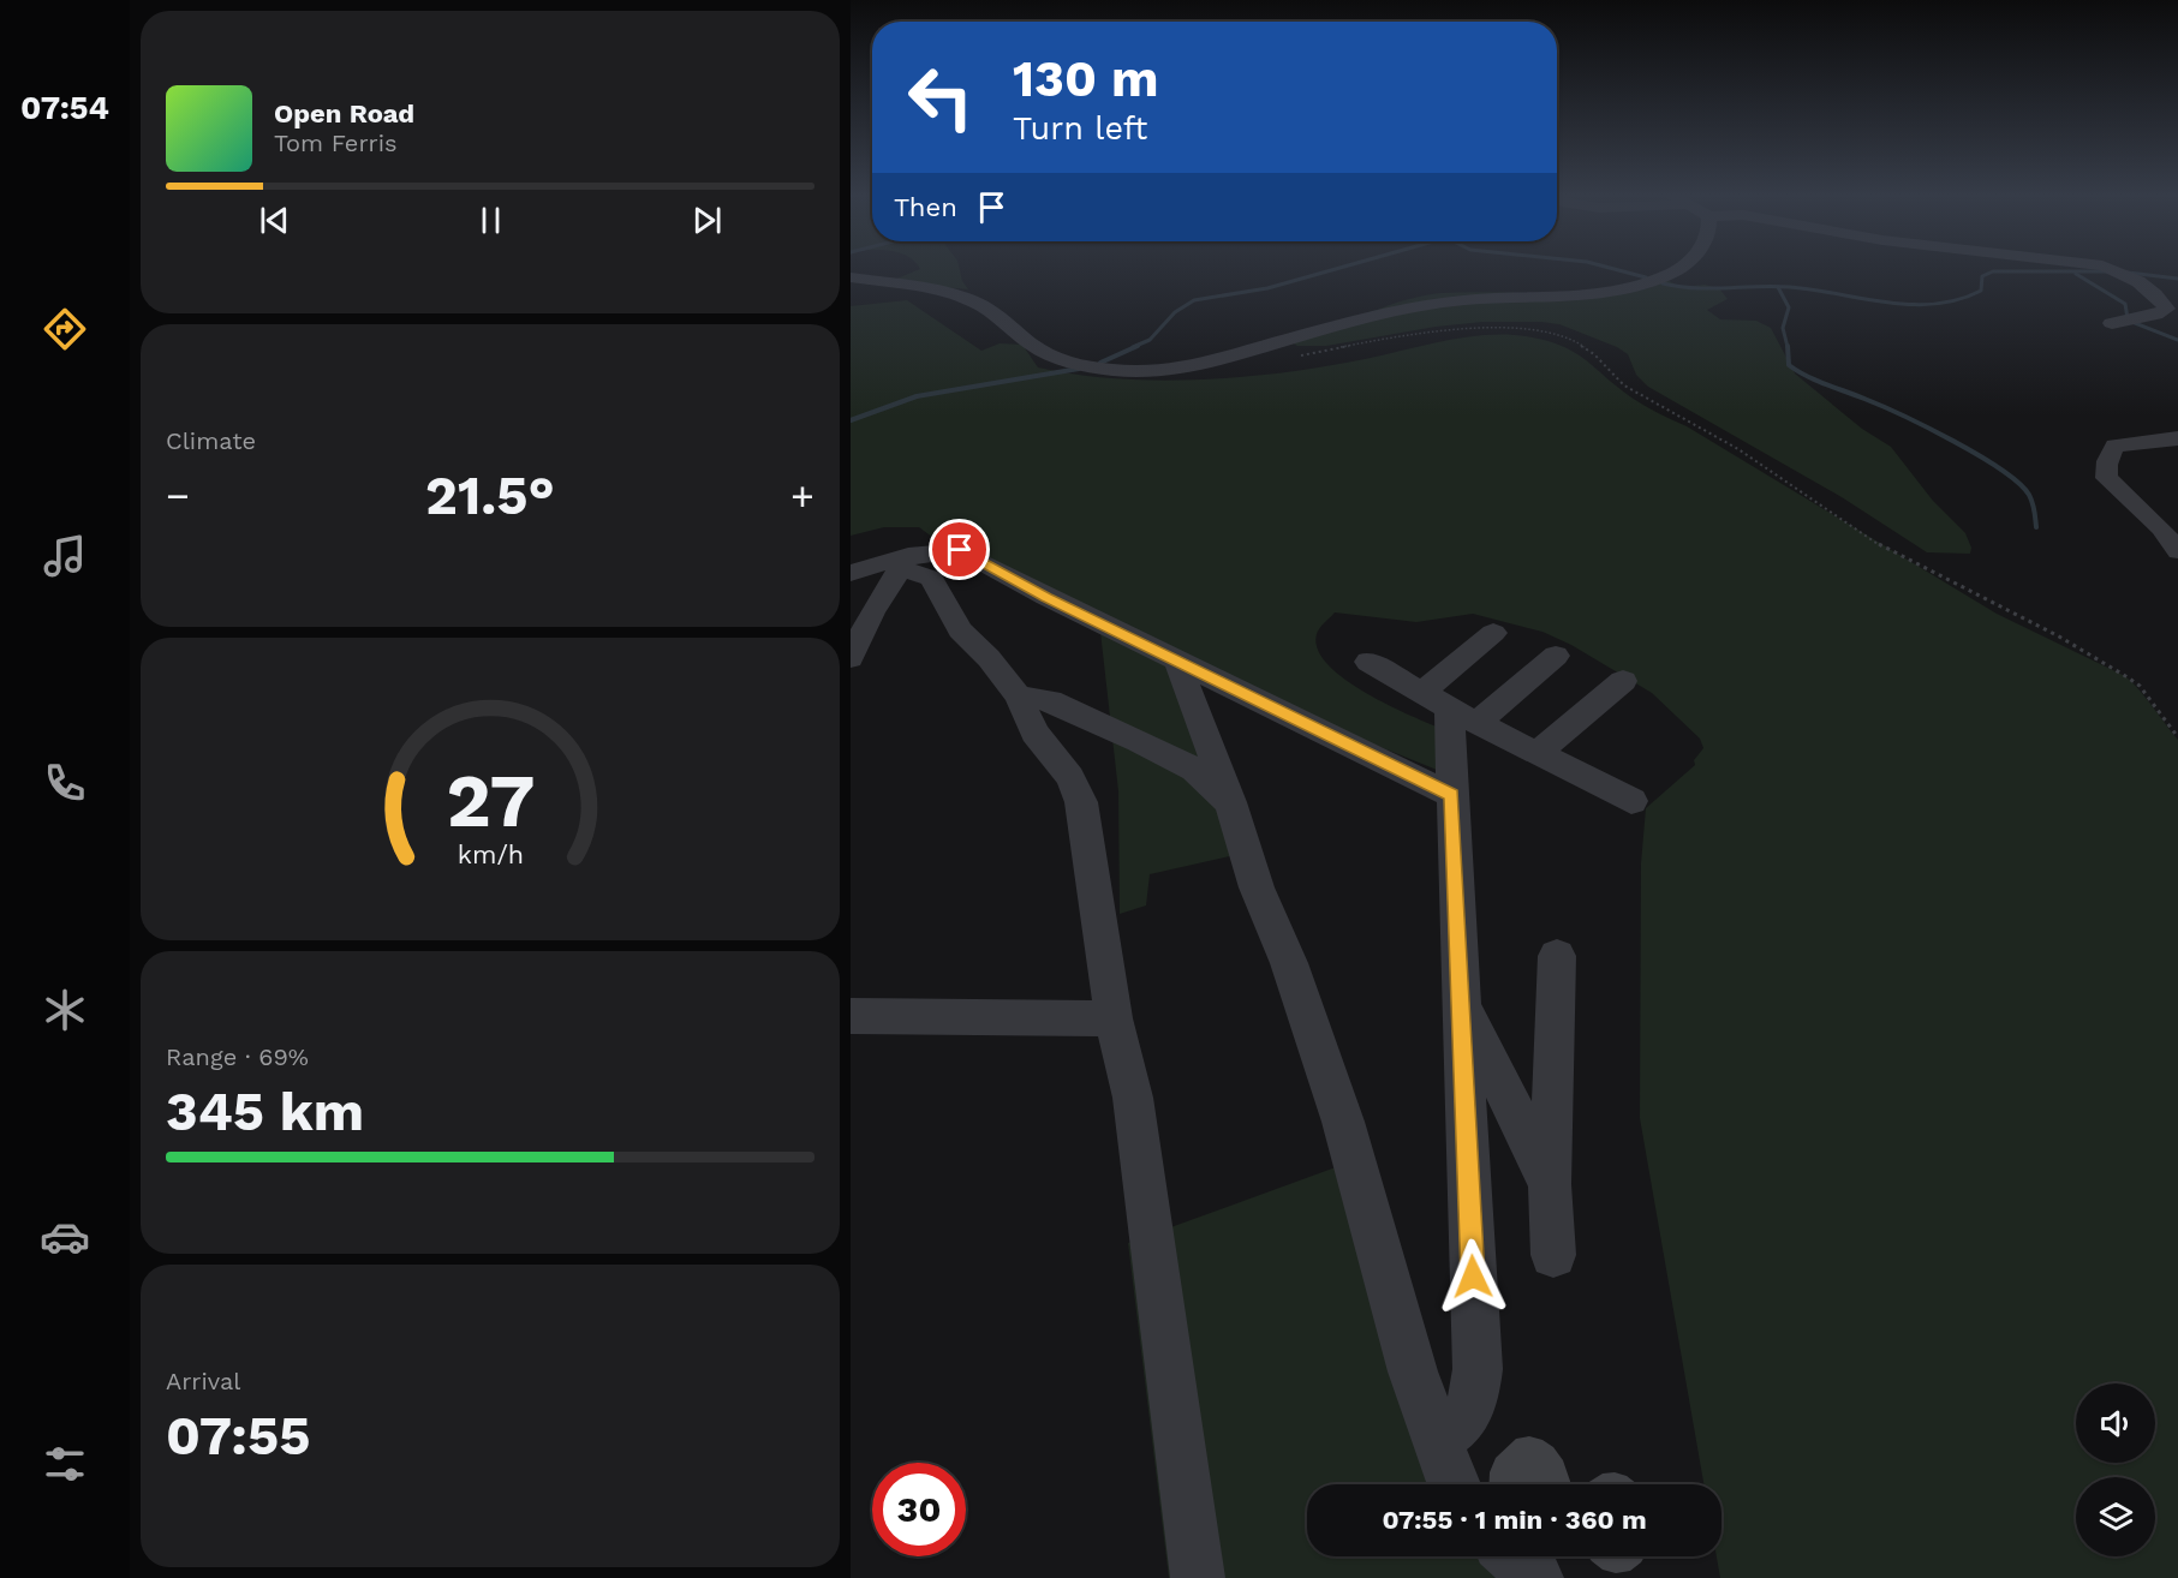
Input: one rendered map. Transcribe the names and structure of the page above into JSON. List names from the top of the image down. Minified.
{"page":{"tabs":"07:54","turn":["130 m","Turn left"],"song":["Open Road","Tom Ferris"],"then":"Then","tile":["Climate",["Range · 69%","345 km"],["Arrival","07:55"]],"heat":["−","21.5°","+"],"limit":"30","trip":"07:55 · 1 min · 360 m","gauge":["27","km/h"]}}
